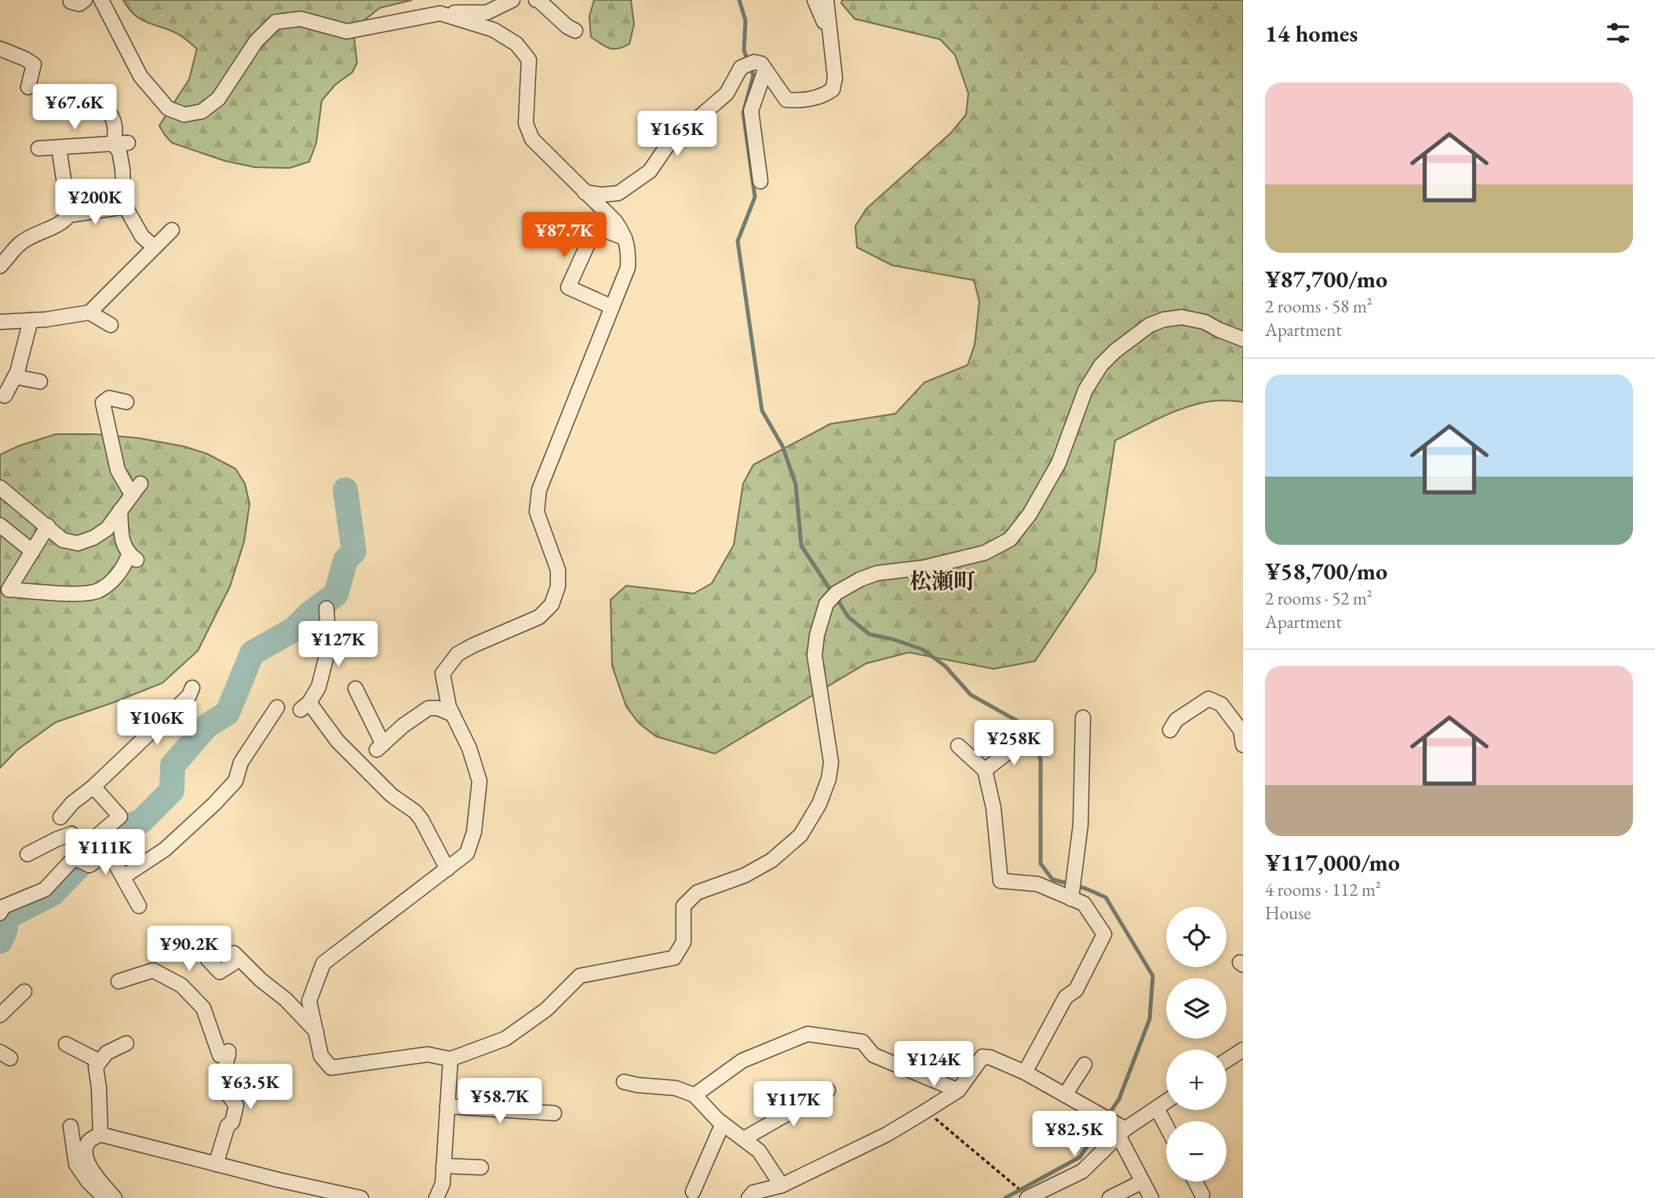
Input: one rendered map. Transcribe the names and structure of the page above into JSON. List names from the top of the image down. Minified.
{"districts":["松瀬町"],"page":{"heading":"14 homes","list":[{"name":"¥87,700/mo","note":"2 rooms · 58 m² · Apartment"},{"name":"¥58,700/mo","note":"2 rooms · 52 m² · Apartment"},{"name":"¥117,000/mo","note":"4 rooms · 112 m² · House"}],"price":["¥67.6K","¥165K","¥200K","¥87.7K","¥127K","¥106K","¥258K","¥111K","¥90.2K","¥124K","¥63.5K","¥58.7K","¥117K","¥82.5K"],"map_buttons":["+","−"]}}
